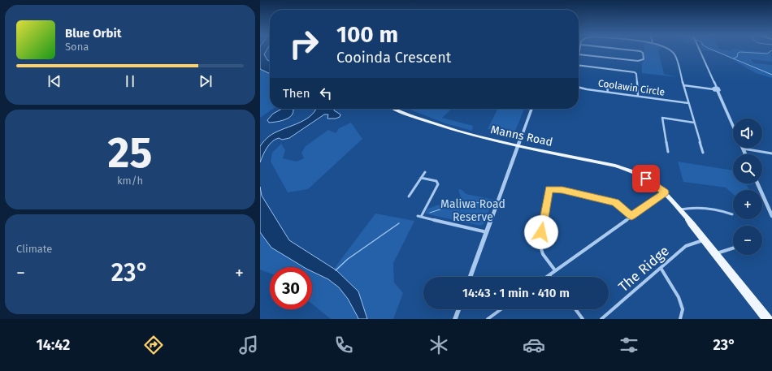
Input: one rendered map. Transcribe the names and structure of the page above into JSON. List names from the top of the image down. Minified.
{"streets":{"main road":["Manns Road"],"street":["Coolawin Circle","The Ridge"]},"crossings":[["Manns Road","The Ridge"]],"parks":["Maliwa Road Reserve"],"page":{"turn":["100 m","Cooinda Crescent"],"song":["Blue Orbit","Sona"],"then":"Then","tile":[["25","km/h"],"Climate"],"map_buttons":["+","−"],"heat":["−","23°","+"],"limit":"30","trip":"14:43 · 1 min · 410 m","tabs":["14:42","23°"]}}
